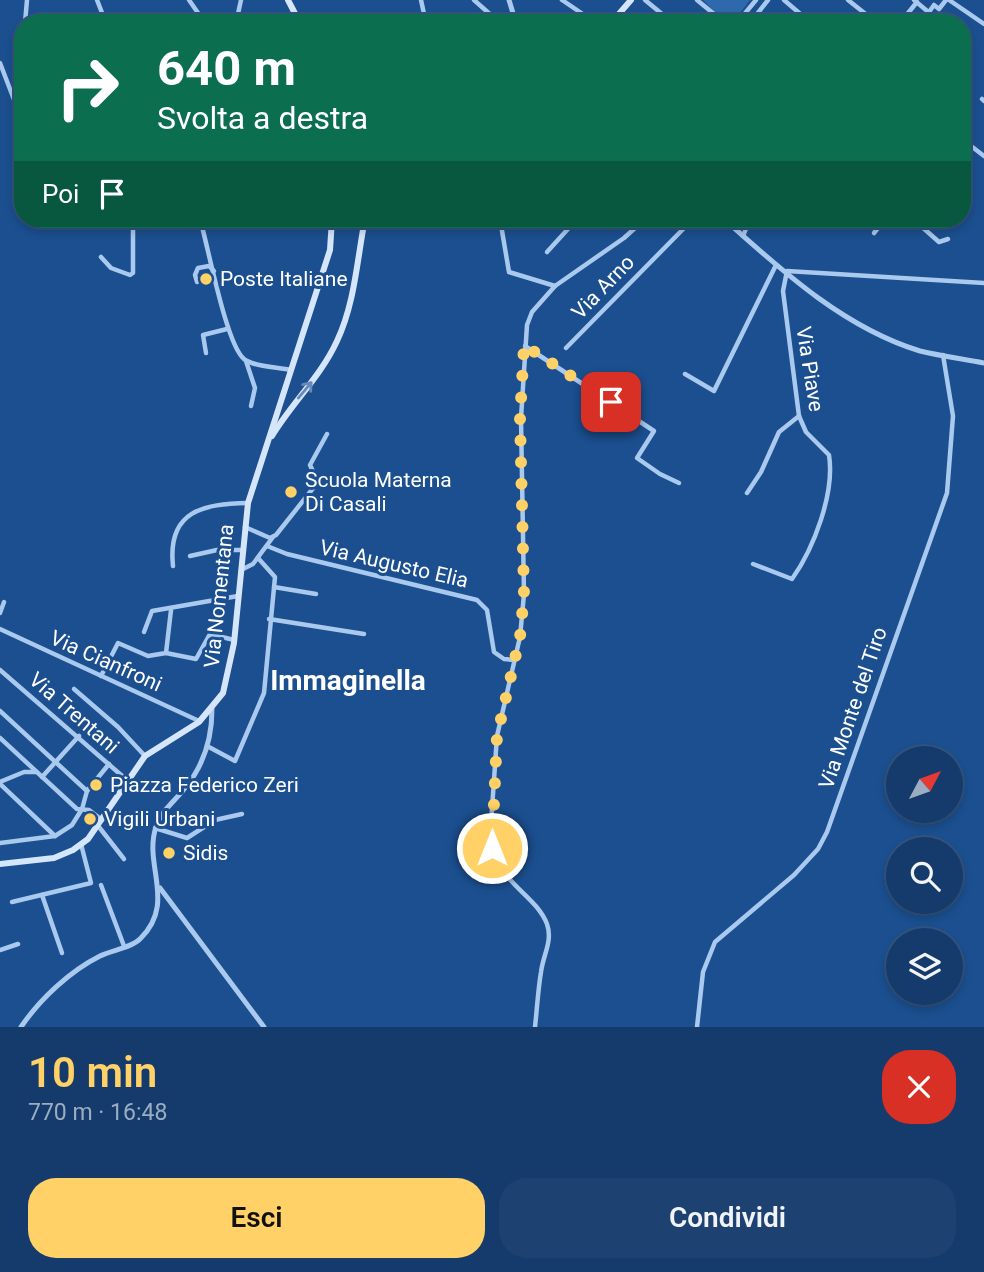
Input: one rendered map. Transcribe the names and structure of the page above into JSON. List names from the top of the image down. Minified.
{"streets":{"main road":["Via Nomentana"],"street":["Via Arno","Via Piave","Via Augusto Elia","Via Cianfroni","Via Monte del Tiro","Via Trentani"]},"crossings":[["Via Nomentana","Via Cianfroni"],["Via Nomentana","Via Trentani"]],"districts":["Immaginella"],"places":["Poste Italiane","Scuola Materna Di Casali","Piazza Federico Zeri","Vigili Urbani","Sidis"],"north":"top right","page":{"turn":["640 m","Svolta a destra"],"then":"Poi","heading":["10 min","770 m · 16:48"],"buttons":["Esci","Condividi"]}}
